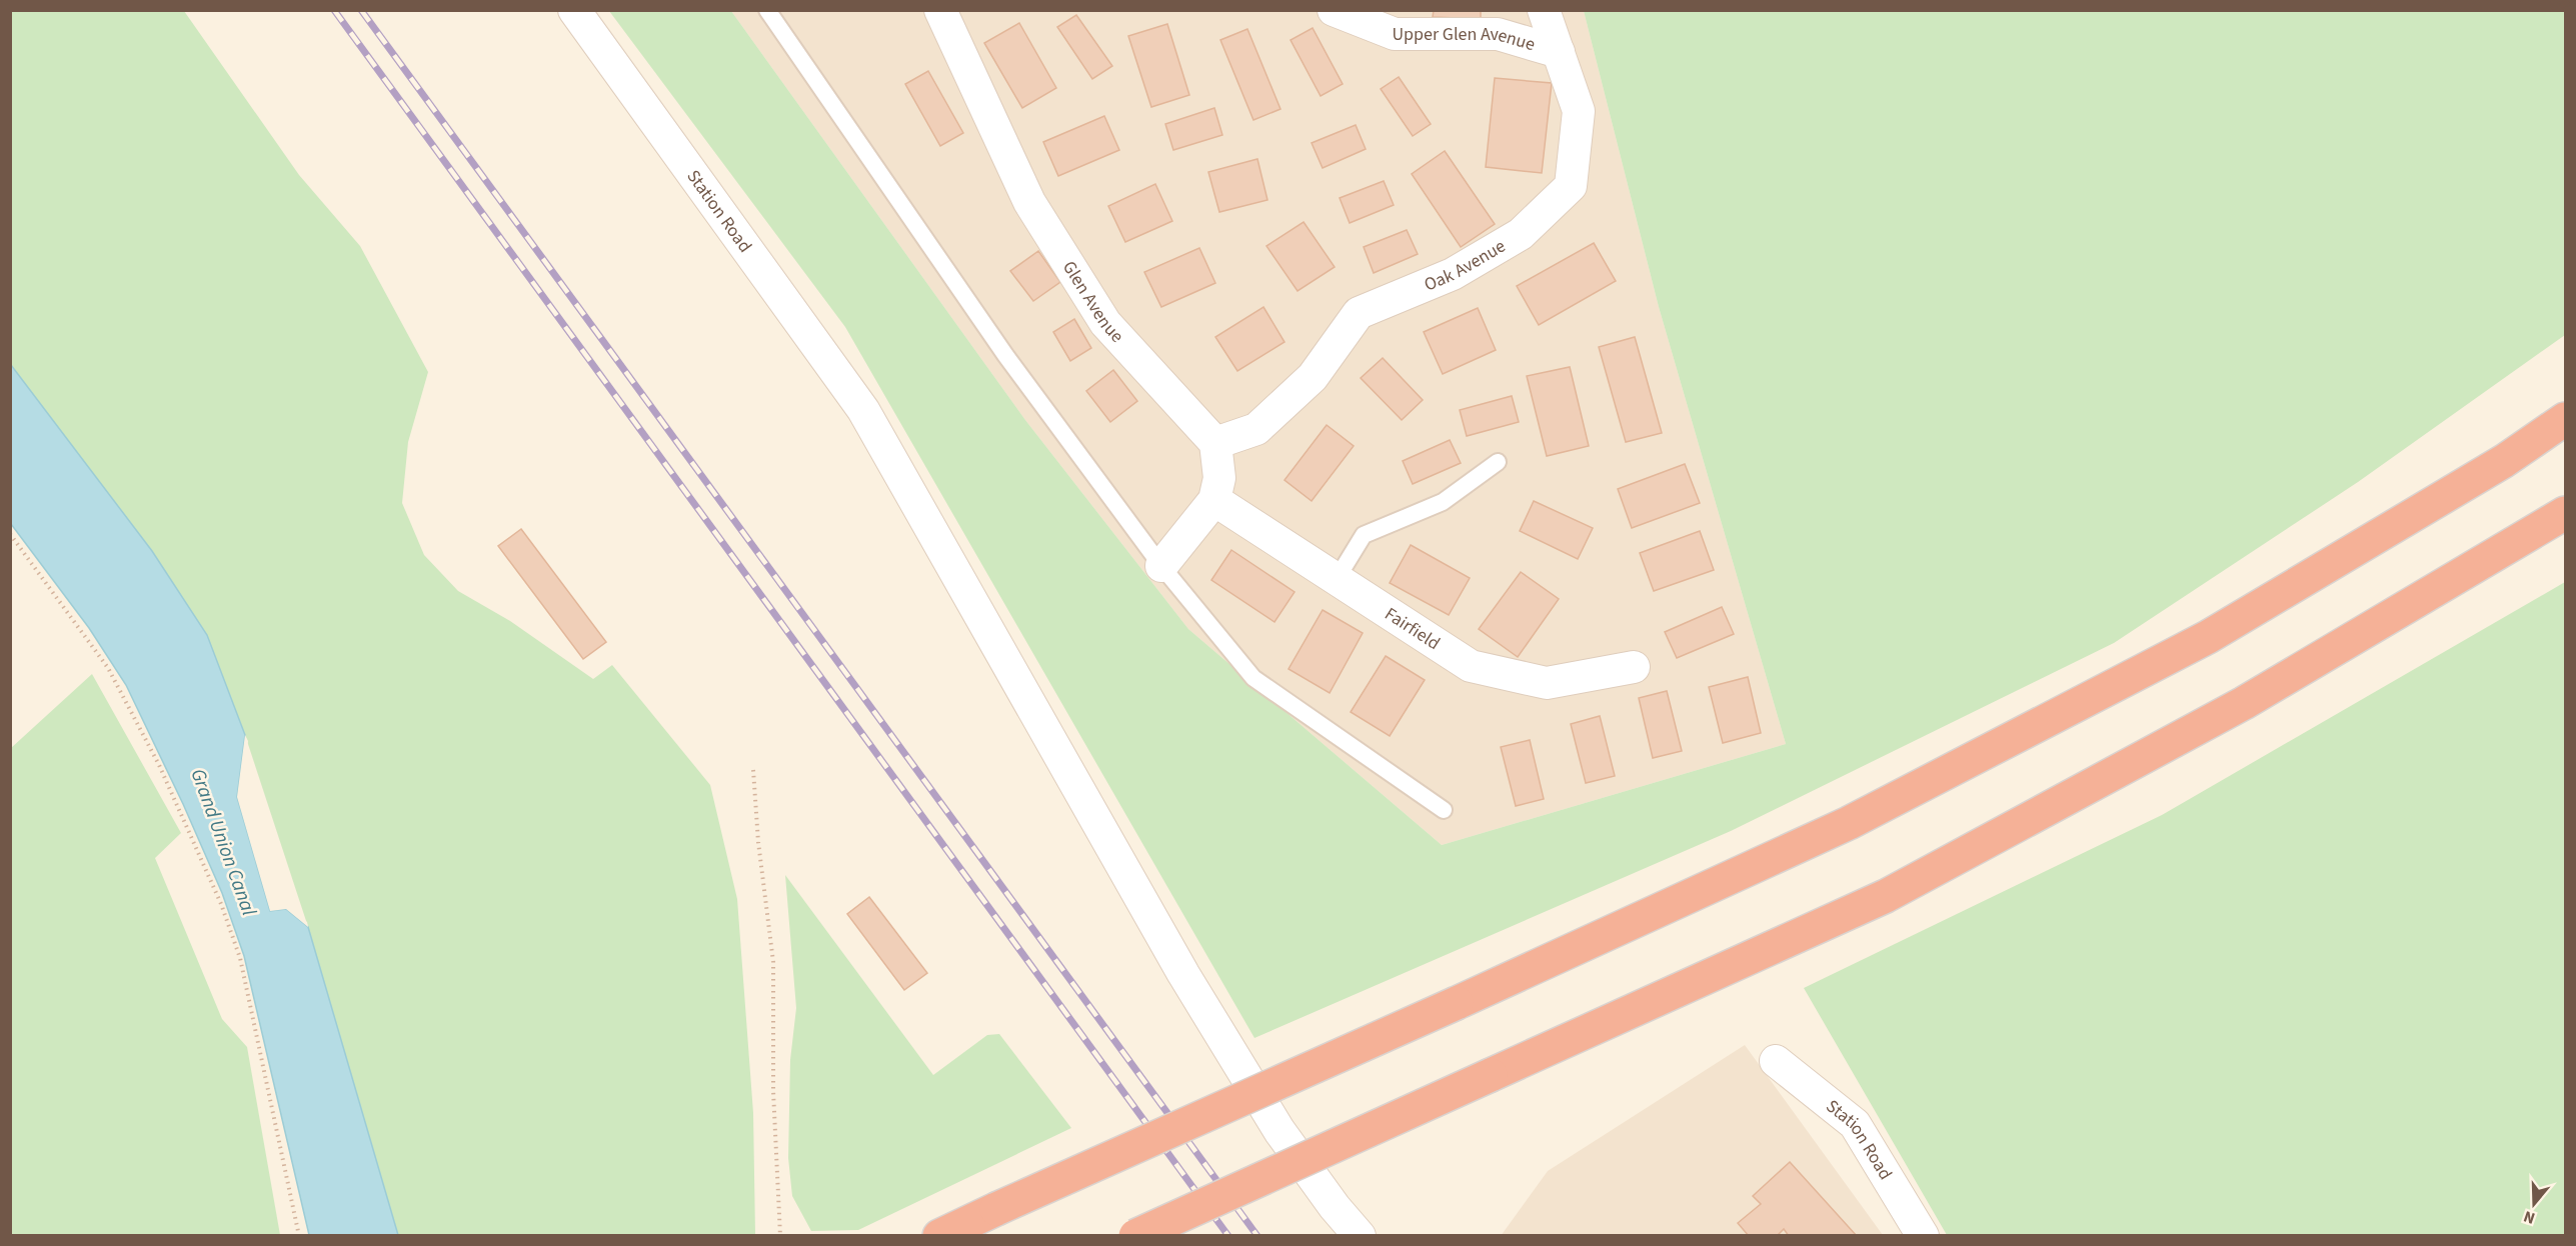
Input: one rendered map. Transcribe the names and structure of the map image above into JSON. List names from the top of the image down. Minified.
{"streets":{"street":["Upper Glen Avenue","Station Road","Oak Avenue","Glen Avenue","Fairfield"]},"crossings":[["Upper Glen Avenue","Oak Avenue"],["Oak Avenue","Glen Avenue"]],"water":["Grand Union Canal"],"north":"bottom"}
